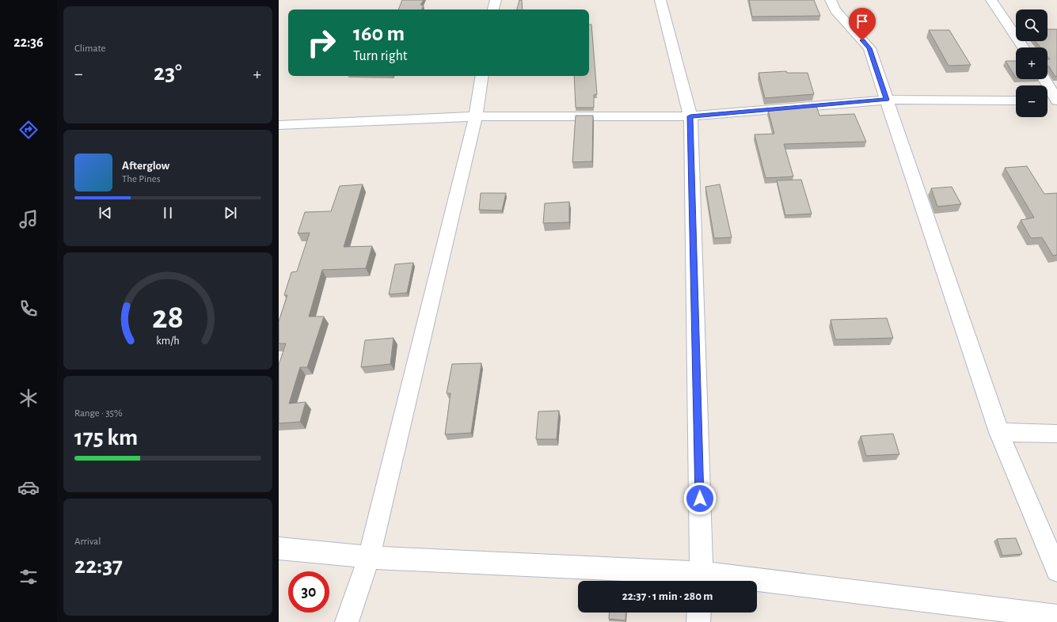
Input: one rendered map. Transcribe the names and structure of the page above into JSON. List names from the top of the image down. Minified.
{"page":{"tabs":"22:36","tile":["Climate",["Range · 35%","175 km"],["Arrival","22:37"]],"map_buttons":["+","−"],"turn":["160 m","Turn right"],"heat":["−","23°","+"],"song":["Afterglow","The Pines"],"limit":"30","trip":"22:37 · 1 min · 280 m","gauge":["28","km/h"]}}
